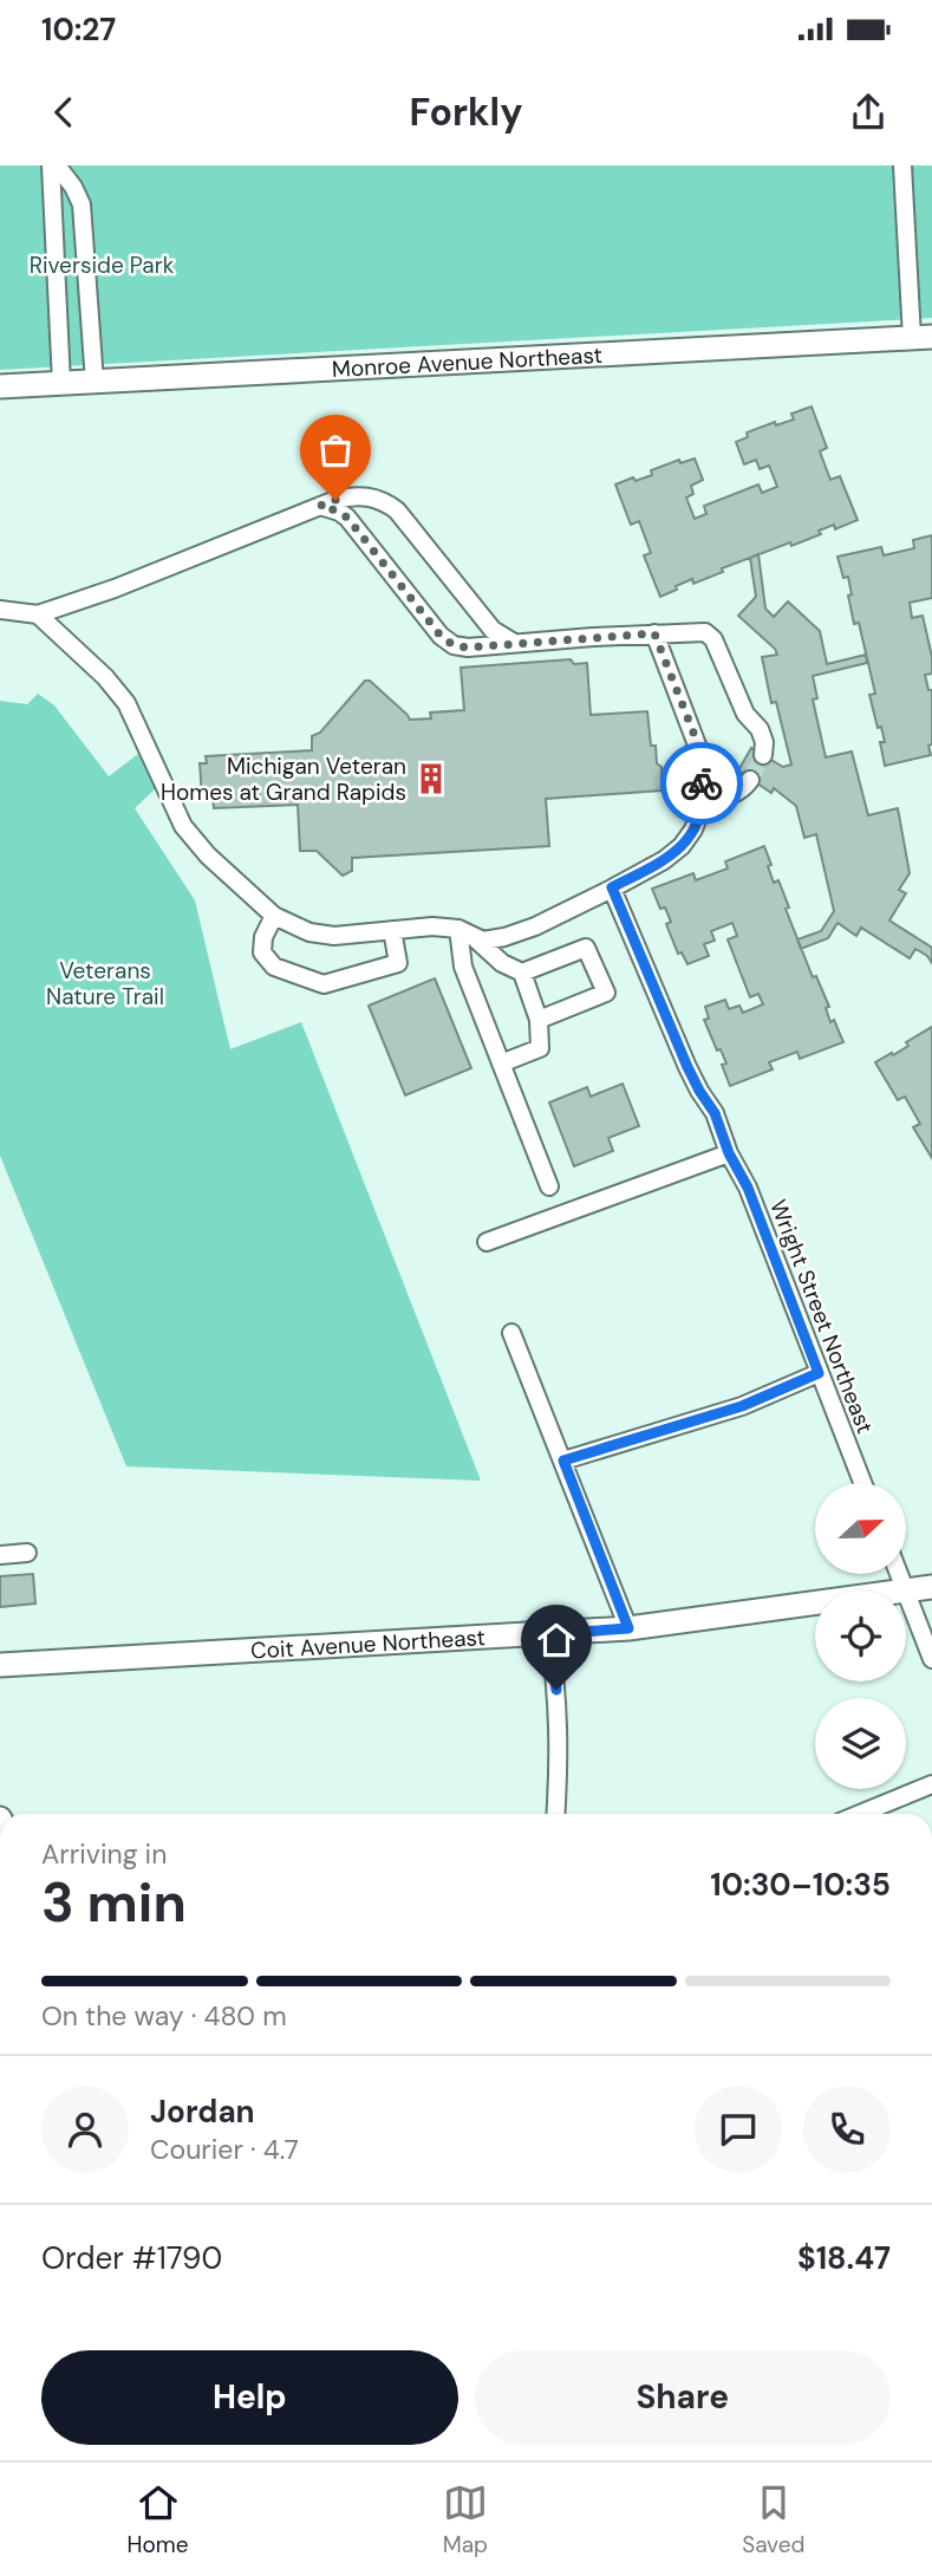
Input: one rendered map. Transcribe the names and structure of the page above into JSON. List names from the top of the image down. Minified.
{"streets":{"main road":["Monroe Avenue Northeast","Coit Avenue Northeast"],"street":["Wright Street Northeast"]},"parks":["Riverside Park","Veterans Nature Trail"],"places":{"building":["Michigan Veteran Homes at Grand Rapids"]},"north":"right","page":{"status":"10:27","header":"Forkly","heading":["3 min","Arriving in","10:30–10:35"],"panel":["Jordan","Courier · 4.7","Order #1790","$18.47"],"bar":"On the way · 480 m","buttons":["Help","Share"],"tabs":["Home","Map","Saved"]}}
